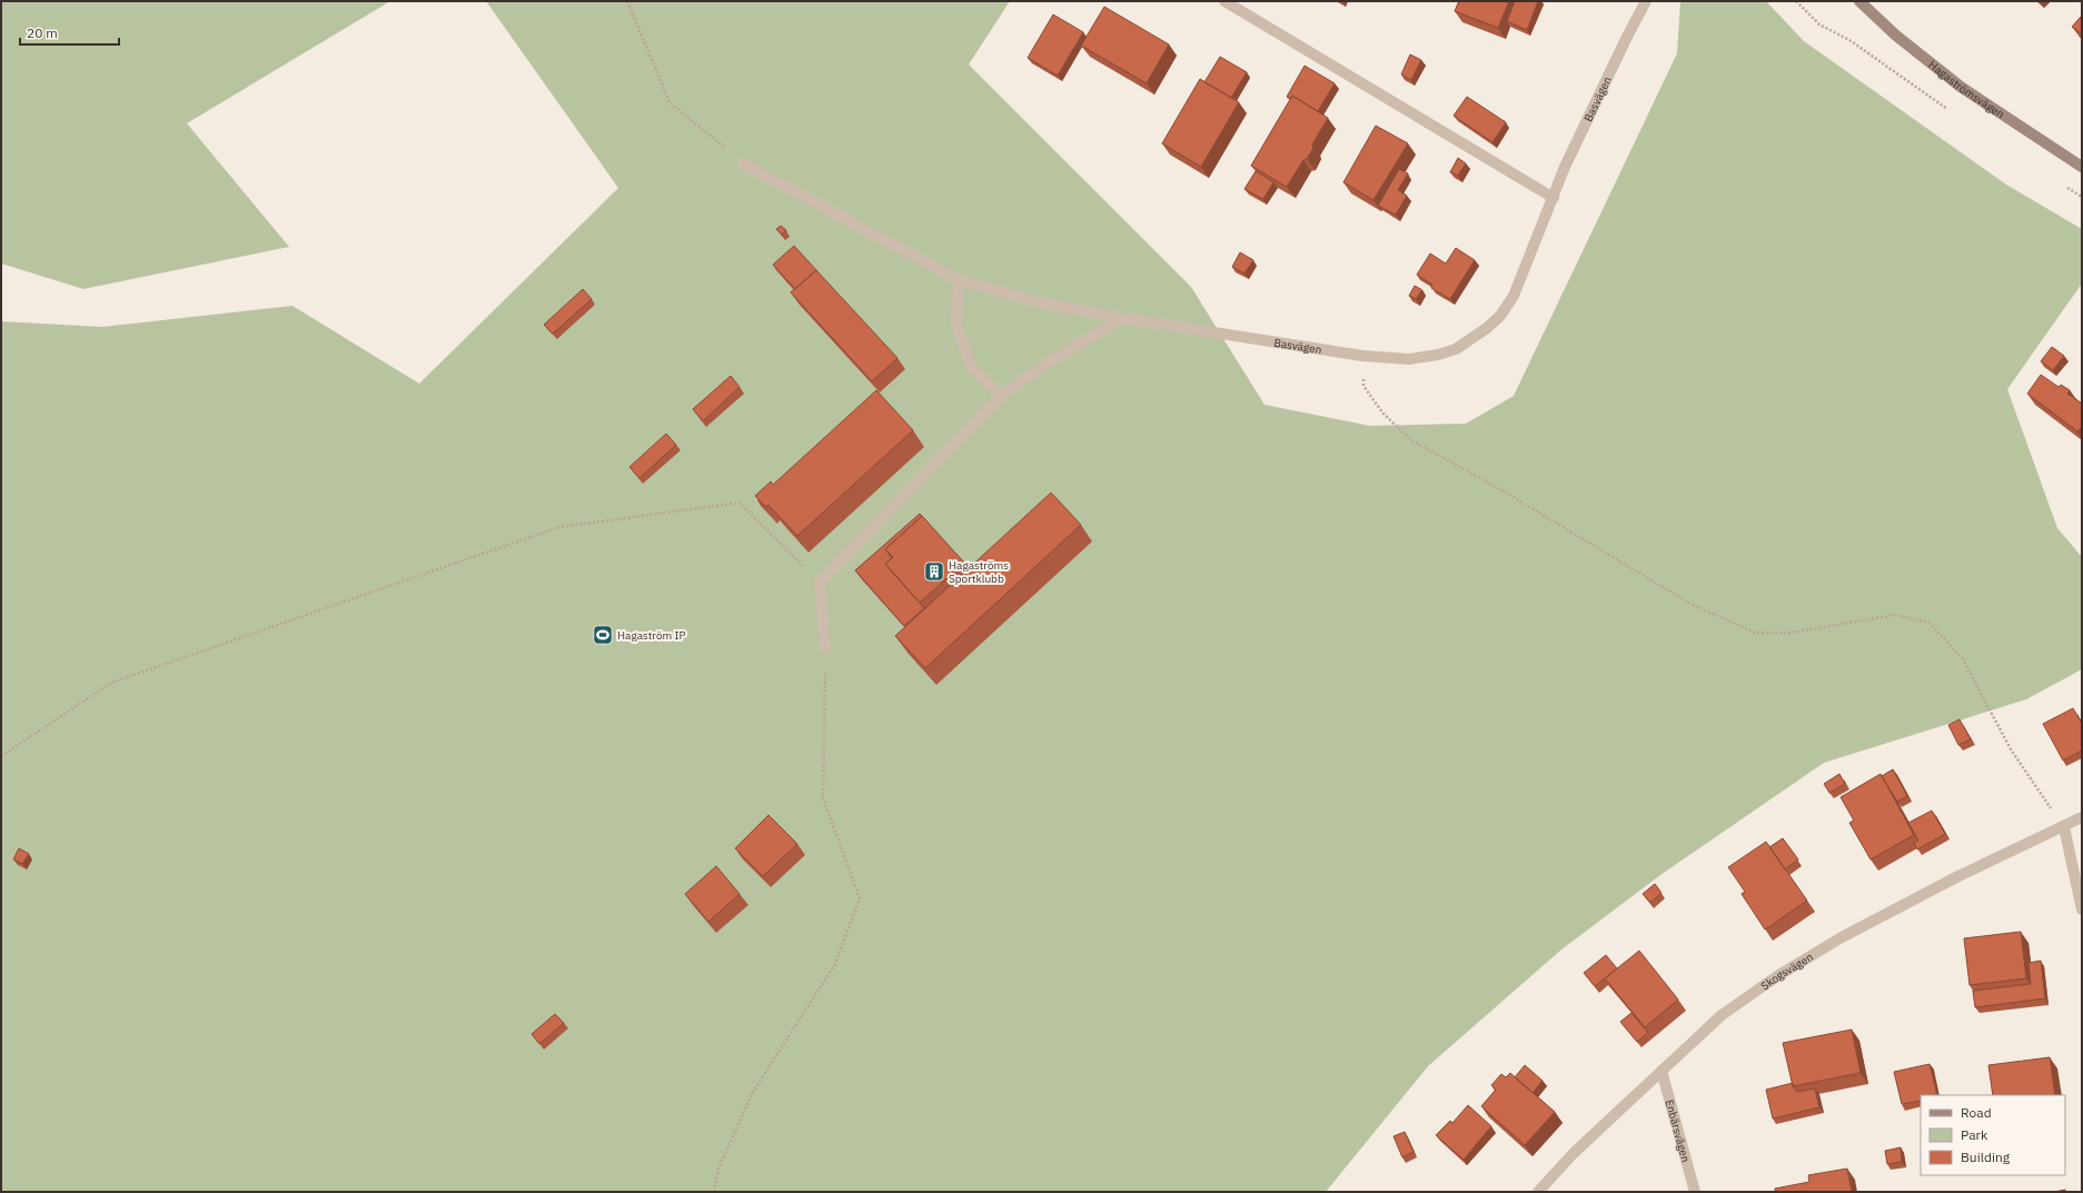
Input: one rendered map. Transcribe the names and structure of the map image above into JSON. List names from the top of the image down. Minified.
{"streets":{"street":["Hagaströmsvägen","Basvägen","Skogsvägen","Enbärsvägen"]},"crossings":[["Skogsvägen","Enbärsvägen"]],"places":{"building":["Hagaströms Sportklubb"],"sports":["Hagaström IP"]},"legend":["Road","Park","Building"],"scale_bar":"20 m"}
